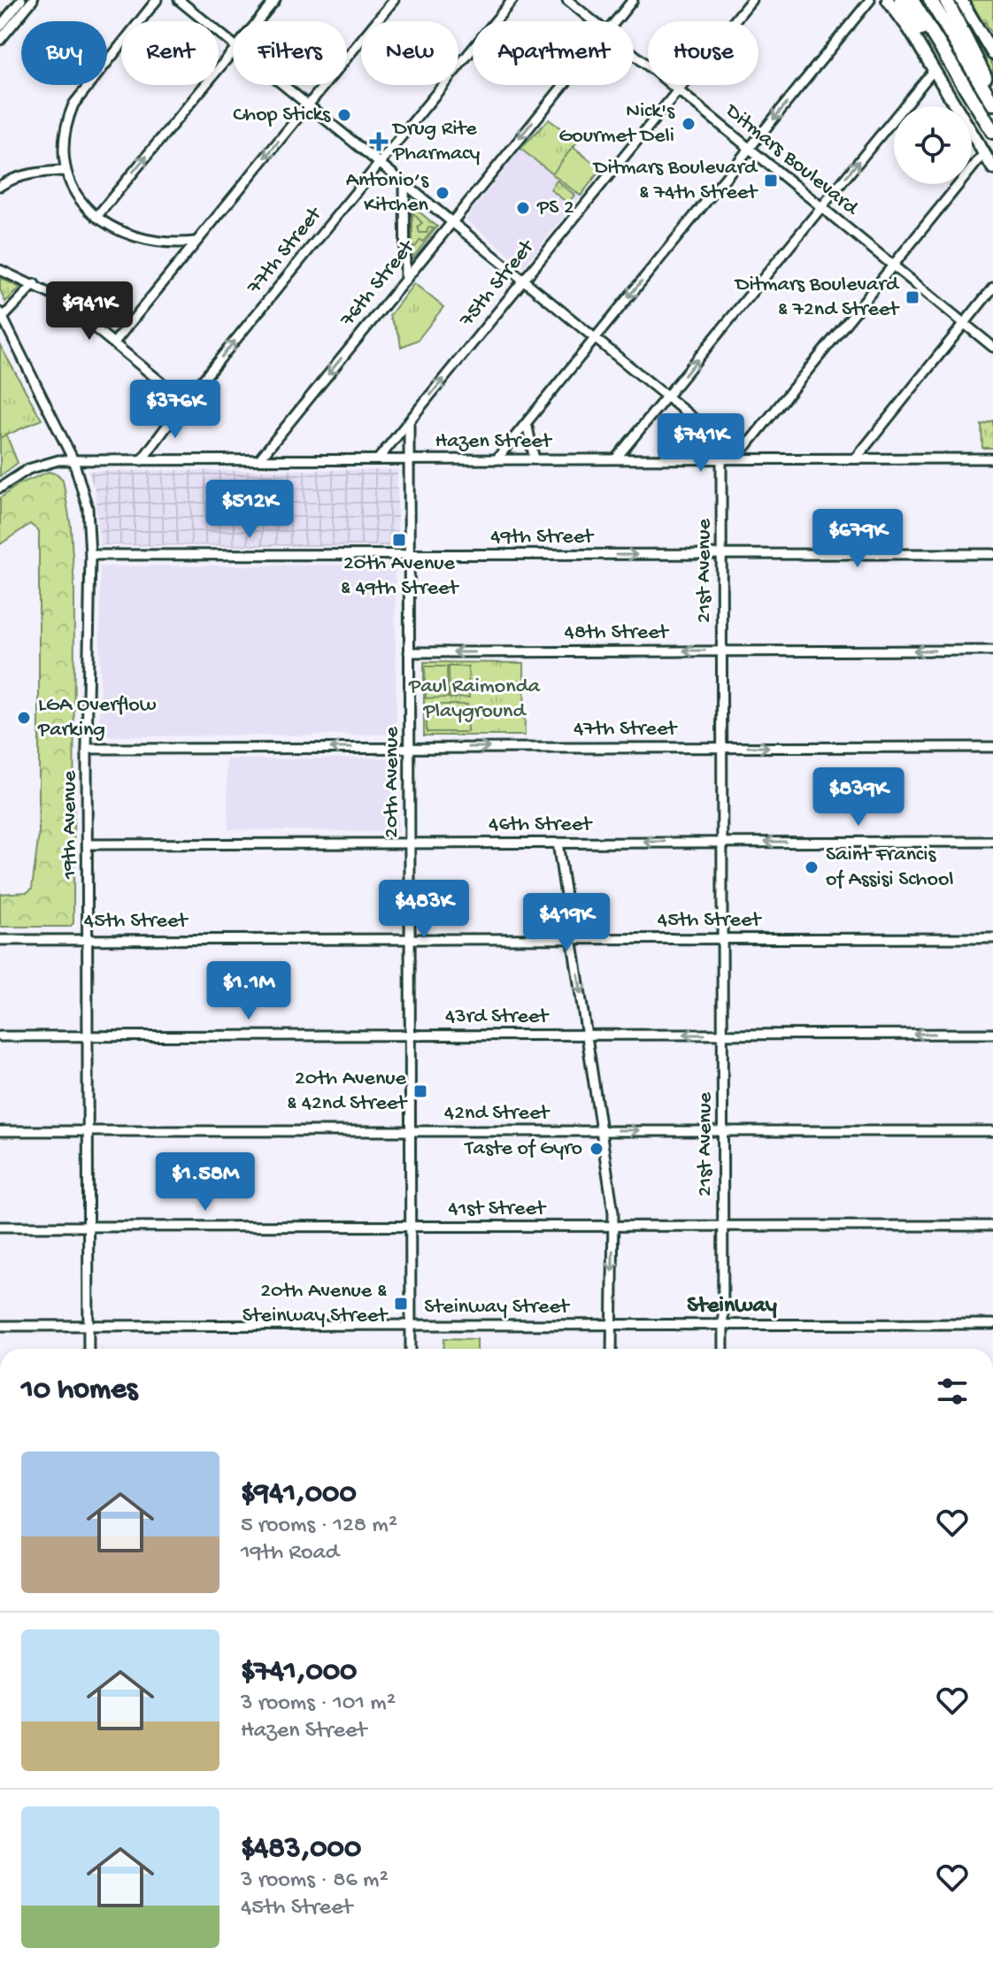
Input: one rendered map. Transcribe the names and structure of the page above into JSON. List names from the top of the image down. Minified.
{"streets":{"street":["Ditmars Boulevard","77th Street","76th Street","75th Street","Hazen Street","49th Street","21st Avenue","48th Street","47th Street","20th Avenue","19th Avenue","46th Street","45th Street","43rd Street","42nd Street","41st Street","Steinway Street"]},"crossings":[["Ditmars Boulevard","75th Street"],["77th Street","Hazen Street"],["76th Street","Hazen Street"],["75th Street","Hazen Street"],["75th Street","20th Avenue"],["Hazen Street","21st Avenue"],["Hazen Street","20th Avenue"],["Hazen Street","19th Avenue"],["49th Street","21st Avenue"],["49th Street","20th Avenue"],["49th Street","19th Avenue"],["21st Avenue","48th Street"],["21st Avenue","47th Street"],["21st Avenue","46th Street"],["21st Avenue","45th Street"],["21st Avenue","43rd Street"],["21st Avenue","42nd Street"],["21st Avenue","41st Street"],["21st Avenue","Steinway Street"],["48th Street","20th Avenue"],["47th Street","20th Avenue"],["47th Street","19th Avenue"],["20th Avenue","46th Street"],["20th Avenue","45th Street"],["20th Avenue","43rd Street"],["20th Avenue","42nd Street"],["20th Avenue","41st Street"],["20th Avenue","Steinway Street"],["19th Avenue","46th Street"],["19th Avenue","45th Street"],["19th Avenue","43rd Street"],["19th Avenue","42nd Street"],["19th Avenue","41st Street"],["19th Avenue","Steinway Street"]],"one_way":["77th Street","76th Street","48th Street","46th Street","43rd Street"],"districts":["Steinway"],"parks":["Paul Raimonda Playground"],"places":{"other":["Chop Sticks","Nick's Gourmet Deli","Antonio’s Kitchen","PS 2","LGA Overflow Parking","Saint Francis of Assisi School","Taste of Gyro"],"health":["Drug Rite Pharmacy"],"transit":["Ditmars Boulevard & 74th Street","Ditmars Boulevard & 72nd Street","20th Avenue & 49th Street","20th Avenue & 42nd Street","20th Avenue & Steinway Street"]},"page":{"chip":["Buy","Rent","Filters","New","Apartment","House"],"price":["$941K","$376K","$741K","$512K","$679K","$839K","$483K","$419K","$1.1M","$1.58M"],"heading":"10 homes","list":[{"name":"$941,000","note":"5 rooms · 128 m² · 19th Road"},{"name":"$741,000","note":"3 rooms · 101 m² · Hazen Street"},{"name":"$483,000","note":"3 rooms · 86 m² · 45th Street"}]}}
